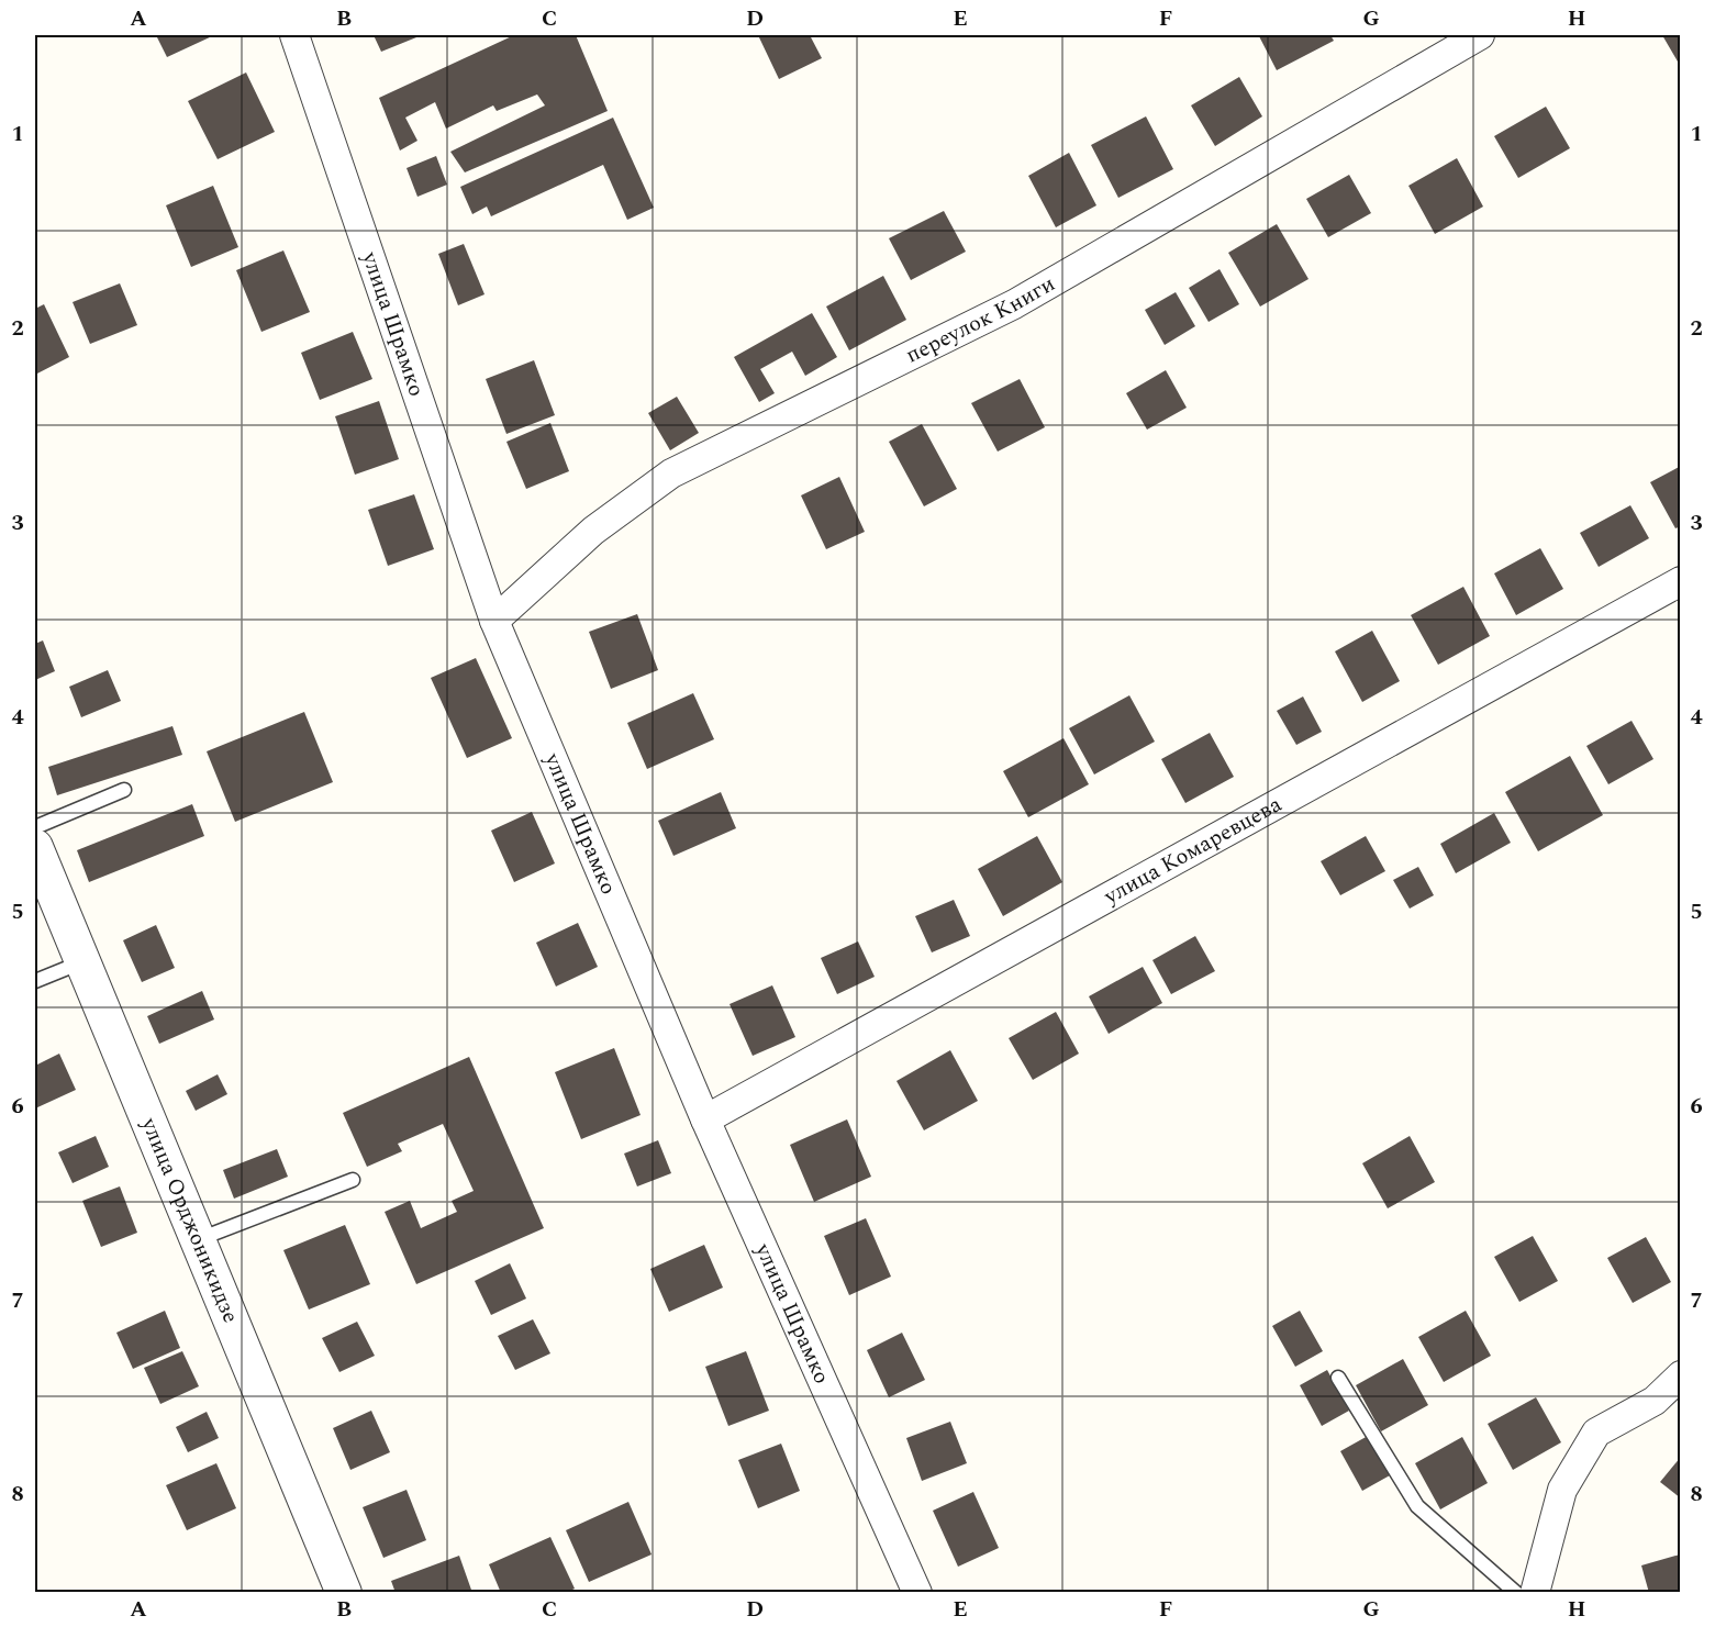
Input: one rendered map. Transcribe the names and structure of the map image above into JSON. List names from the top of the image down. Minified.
{"streets":{"street":["переулок Книги","улица Шрамко","улица Комаревцева","улица Орджоникидзе"]},"crossings":[["переулок Книги","улица Шрамко"],["улица Шрамко","улица Комаревцева"]],"grid":{"columns":["A","B","C","D","E","F","G","H"],"rows":["1","2","3","4","5","6","7","8"]}}
